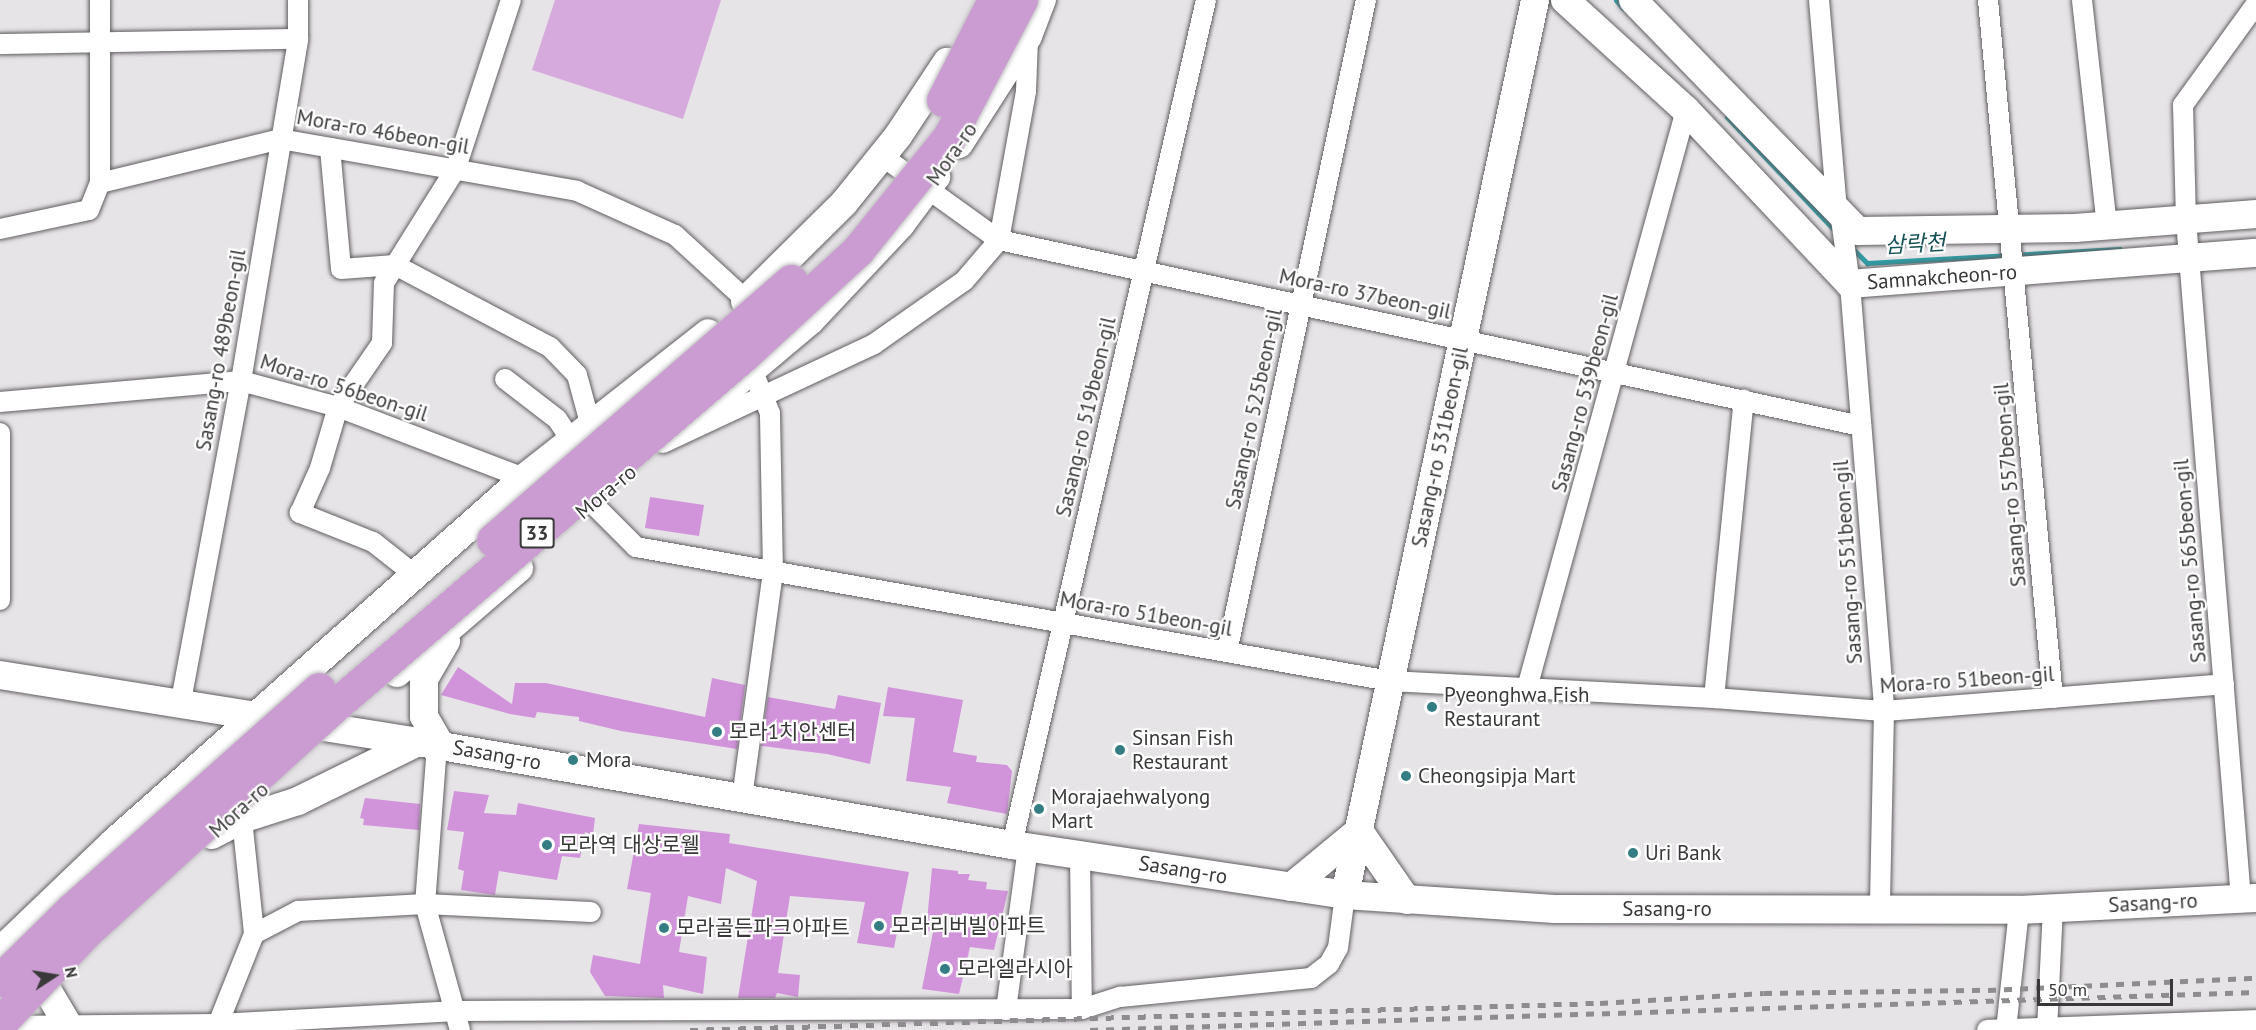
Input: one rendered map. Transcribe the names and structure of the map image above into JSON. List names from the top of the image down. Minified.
{"streets":{"highway":["Mora-ro","33"],"main road":["Samnakcheon-ro","Sasang-ro 531beon-gil","Sasang-ro"],"street":["Mora-ro 46beon-gil","Mora-ro 37beon-gil","Sasang-ro 489beon-gil","Mora-ro 56beon-gil","Sasang-ro 539beon-gil","Sasang-ro 525beon-gil","Sasang-ro 519beon-gil","Sasang-ro 557beon-gil","Sasang-ro 565beon-gil","Sasang-ro 551beon-gil","Mora-ro 51beon-gil"]},"crossings":[["Mora-ro 46beon-gil","Sasang-ro 489beon-gil"],["Mora-ro","Mora-ro 37beon-gil"],["Mora-ro","Mora-ro 51beon-gil"],["Mora-ro","Sasang-ro"],["Samnakcheon-ro","Sasang-ro 539beon-gil"],["Samnakcheon-ro","Sasang-ro 557beon-gil"],["Samnakcheon-ro","Sasang-ro 565beon-gil"],["Samnakcheon-ro","Sasang-ro 551beon-gil"],["Mora-ro 37beon-gil","Sasang-ro 539beon-gil"],["Mora-ro 37beon-gil","Sasang-ro 525beon-gil"],["Mora-ro 37beon-gil","Sasang-ro 519beon-gil"],["Mora-ro 37beon-gil","Sasang-ro 531beon-gil"],["Mora-ro 37beon-gil","Sasang-ro 551beon-gil"],["Sasang-ro 489beon-gil","Mora-ro 56beon-gil"],["Sasang-ro 489beon-gil","Sasang-ro"],["Sasang-ro 539beon-gil","Mora-ro 51beon-gil"],["Sasang-ro 525beon-gil","Mora-ro 51beon-gil"],["Sasang-ro 519beon-gil","Mora-ro 51beon-gil"],["Sasang-ro 519beon-gil","Sasang-ro"],["Sasang-ro 531beon-gil","Mora-ro 51beon-gil"],["Sasang-ro 531beon-gil","Sasang-ro"],["Sasang-ro 557beon-gil","Mora-ro 51beon-gil"],["Sasang-ro 565beon-gil","Mora-ro 51beon-gil"],["Sasang-ro 565beon-gil","Sasang-ro"],["Sasang-ro 551beon-gil","Mora-ro 51beon-gil"],["Sasang-ro 551beon-gil","Sasang-ro"]],"water":["삼락천"],"places":["Pyeonghwa Fish Restaurant","모라1치안센터","Sinsan Fish Restaurant","Mora","Cheongsipja Mart","Morajaehwalyong Mart","모라역 대상로웰","Uri Bank","모라리버빌아파트","모라골든파크아파트","모라엘라시아"],"scale_bar":"50 m","north":"right"}
